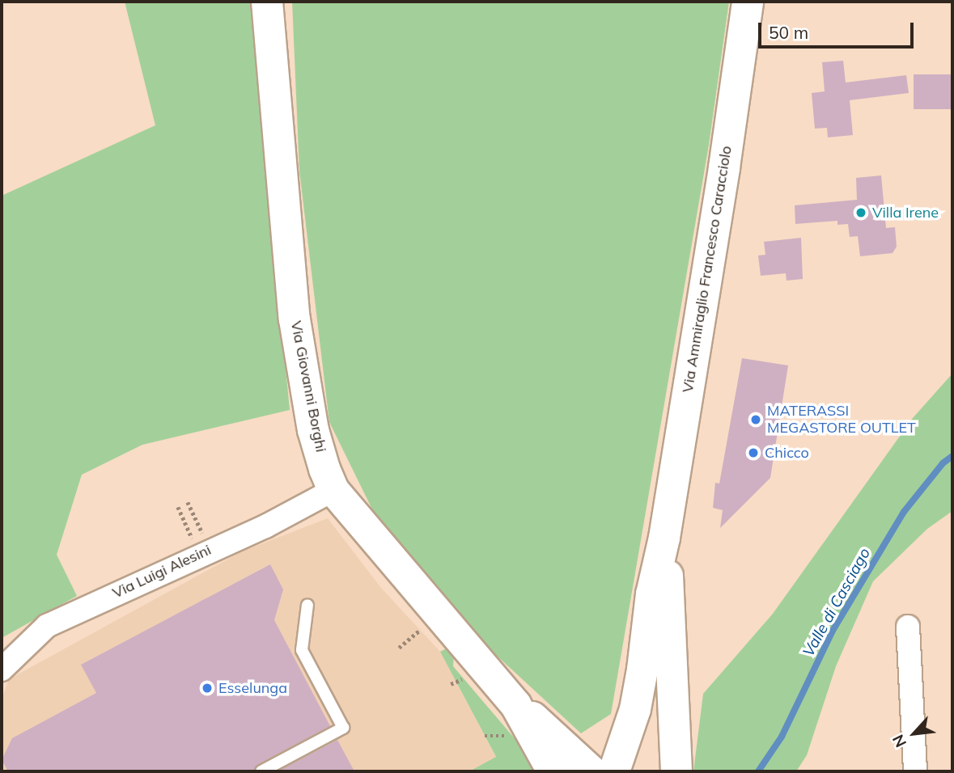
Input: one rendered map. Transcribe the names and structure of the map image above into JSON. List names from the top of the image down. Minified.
{"streets":{"main road":["Via Ammiraglio Francesco Caracciolo","Via Giovanni Borghi"],"street":["Via Luigi Alesini"]},"crossings":[["Via Ammiraglio Francesco Caracciolo","Via Giovanni Borghi"],["Via Giovanni Borghi","Via Luigi Alesini"]],"water":["Valle di Casciago"],"places":["Villa Irene","MATERASSI MEGASTORE OUTLET","Chicco","Esselunga"],"scale_bar":"50 m","north":"bottom left"}
